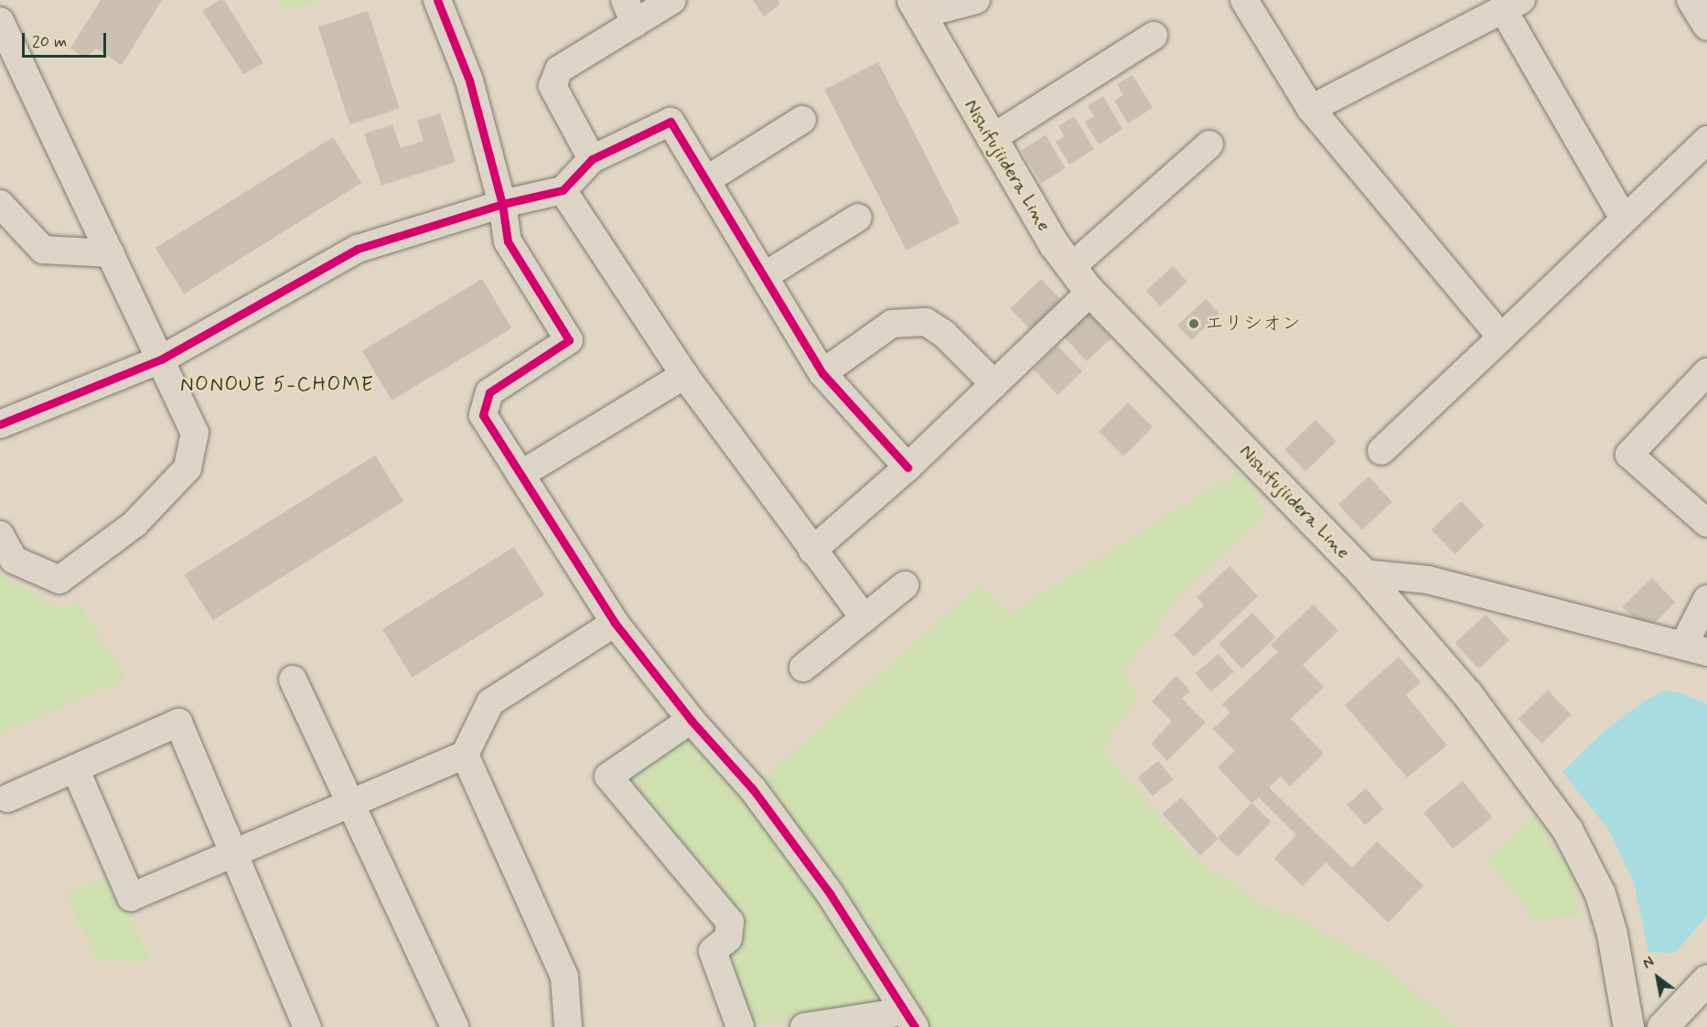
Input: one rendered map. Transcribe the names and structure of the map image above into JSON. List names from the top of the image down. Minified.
{"streets":{"main road":["Nishifujiidera Line"]},"districts":["NONOUE 5-CHOME"],"places":["エリシオン"],"scale_bar":"20 m","north":"top left"}
